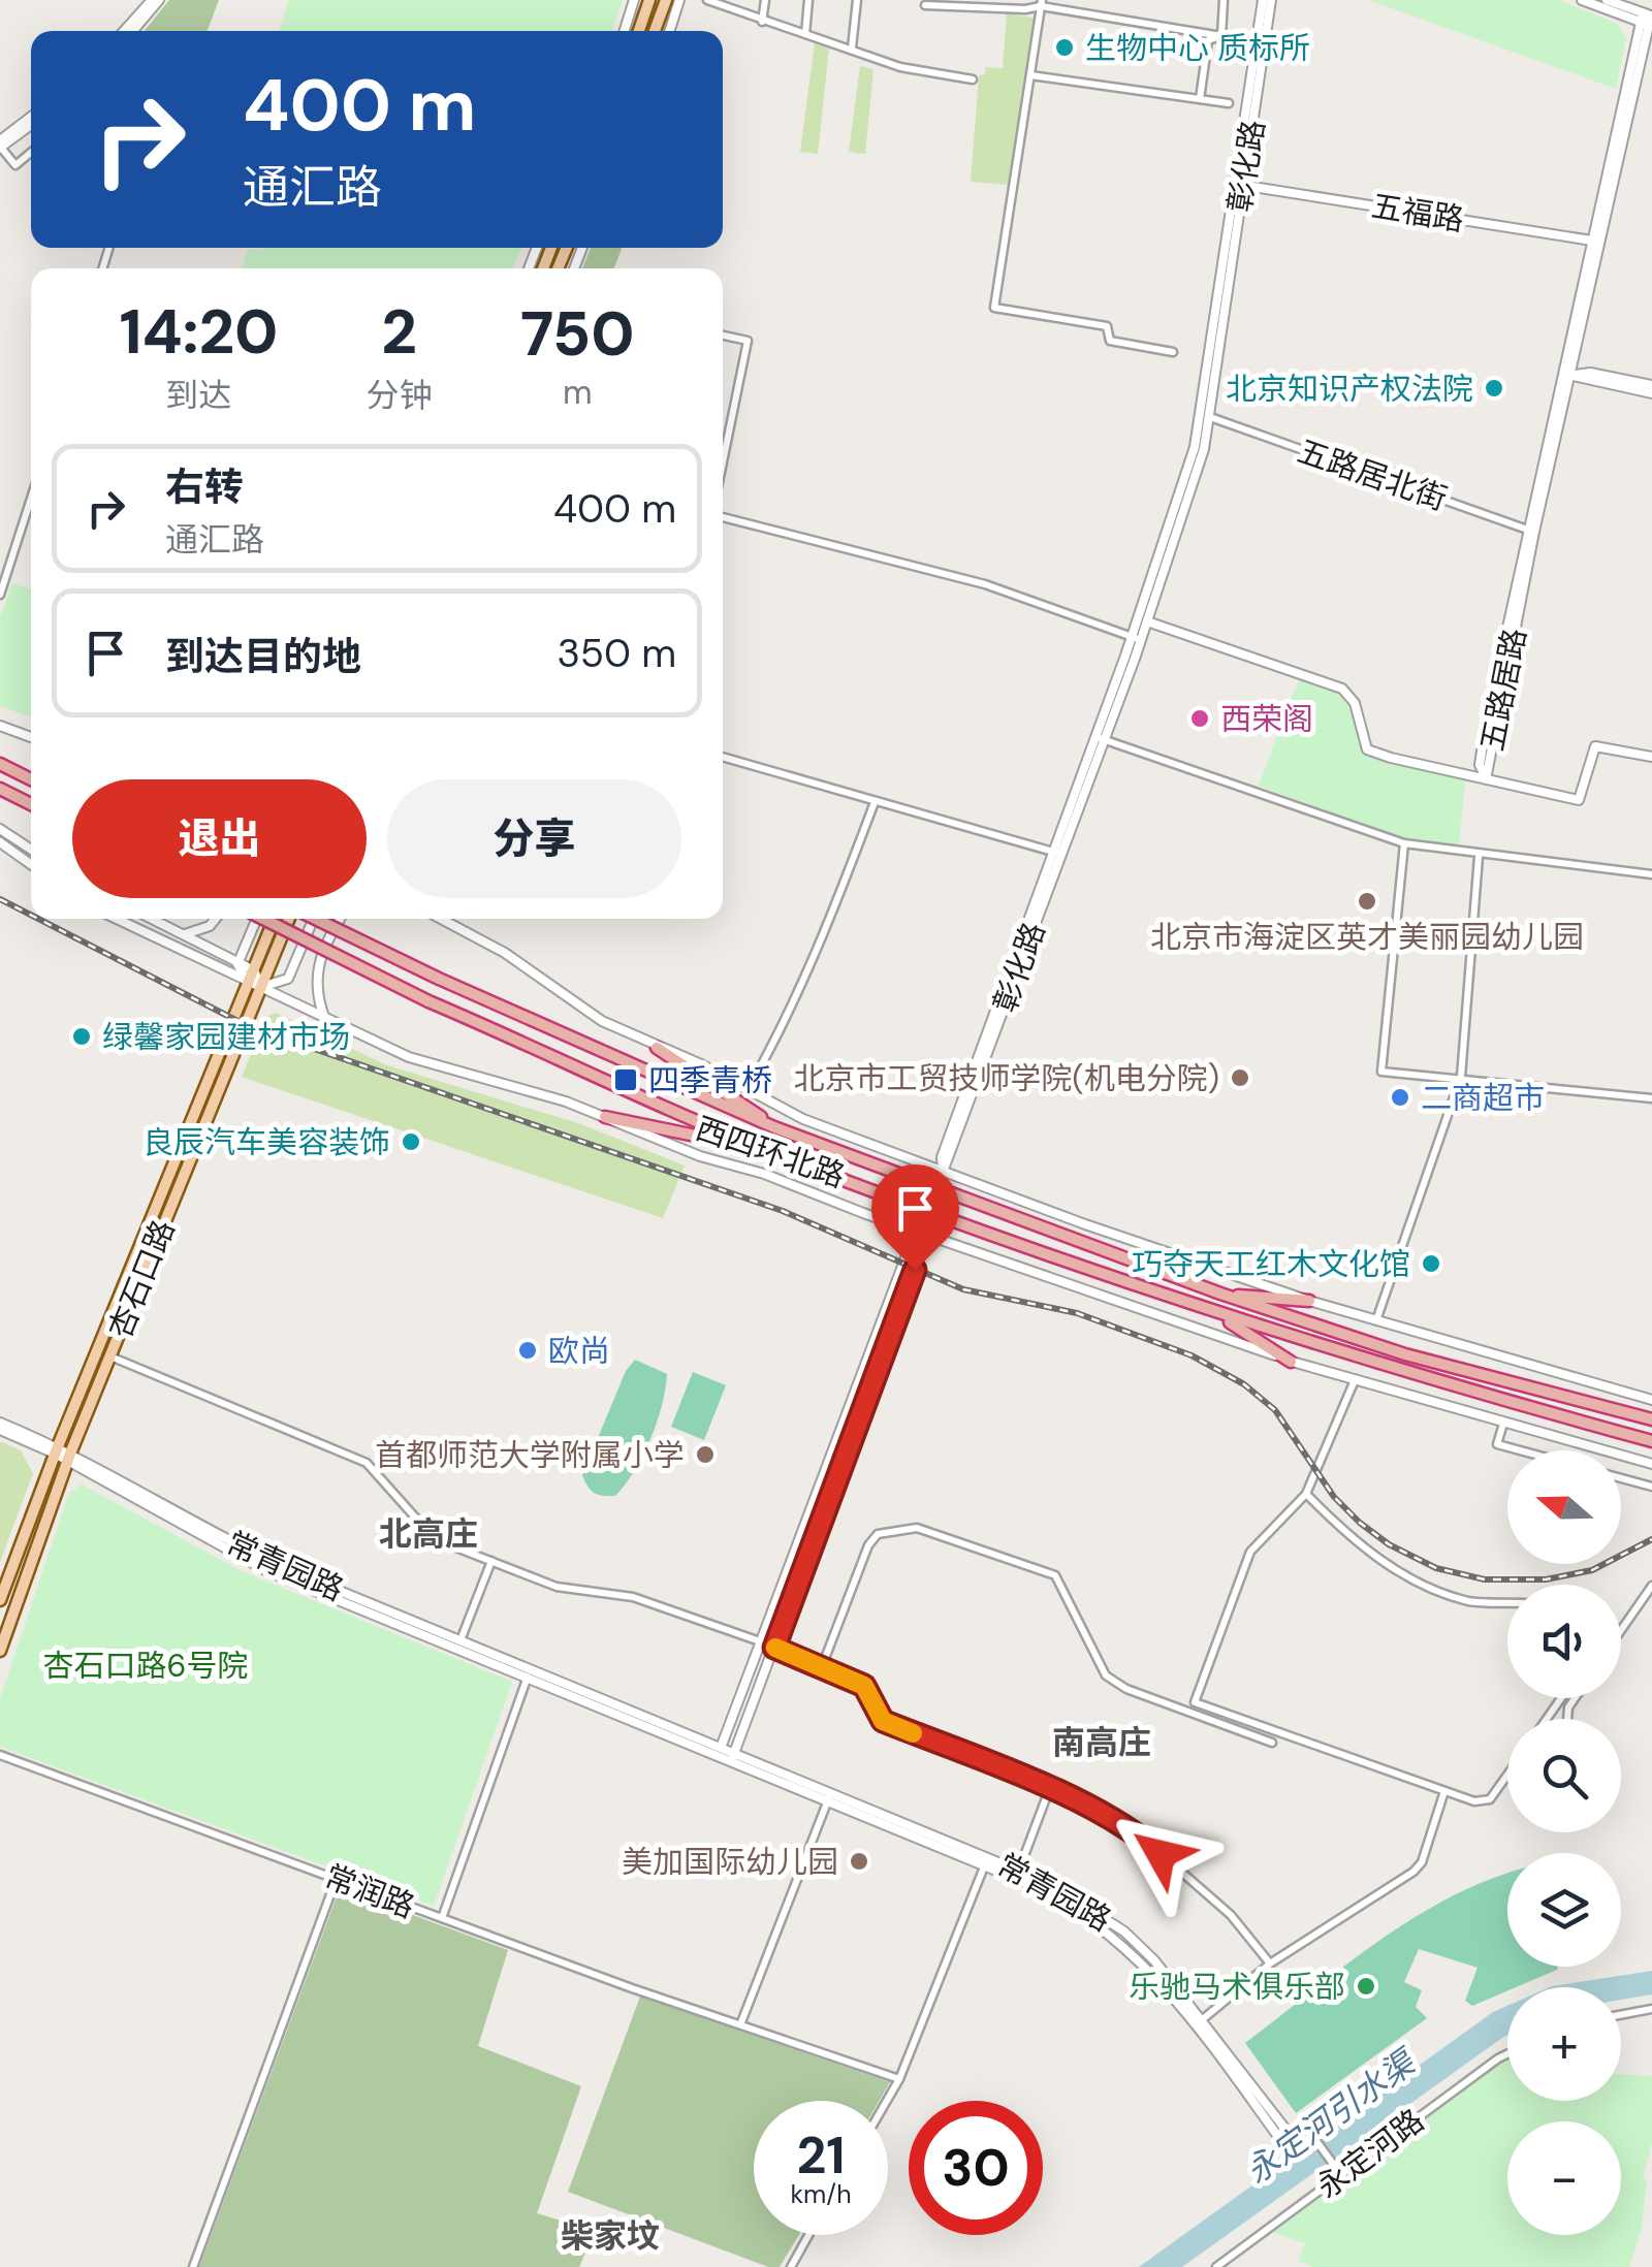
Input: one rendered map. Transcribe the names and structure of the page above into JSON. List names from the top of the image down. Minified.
{"streets":{"highway":["西四环北路"],"main road":["杏石口路"],"street":["彰化路","五福路","五路居北街","五路居路","常青园路","常润路","永定河路"]},"crossings":[["彰化路","五福路"],["彰化路","五路居北街"],["彰化路","西四环北路"],["五福路","五路居路"],["五路居北街","五路居路"],["西四环北路","杏石口路"],["杏石口路","常青园路"]],"districts":["北高庄","南高庄","柴家坟"],"water":["永定河引水渠"],"parks":["杏石口路6号院"],"places":{"other":["生物中心 质标所","北京知识产权法院","西荣阁","北京市海淀区英才美丽园幼儿园","绿馨家园建材市场","北京市工贸技师学院(机电分院)","二商超市","良辰汽车美容装饰","巧夺天工红木文化馆","欧尚","首都师范大学附属小学","美加国际幼儿园","乐驰马术俱乐部"],"transit":["四季青桥"]},"north":"left","page":{"turn":["400 m","通汇路"],"eta":["14:20","到达","2","分钟","750","m"],"list":[{"name":"右转","note":"通汇路","value":"400 m"},{"name":"到达目的地","value":"350 m"}],"buttons":["退出","分享"],"map_buttons":["+","−"],"speed":"21 km/h","limit":"30"}}
